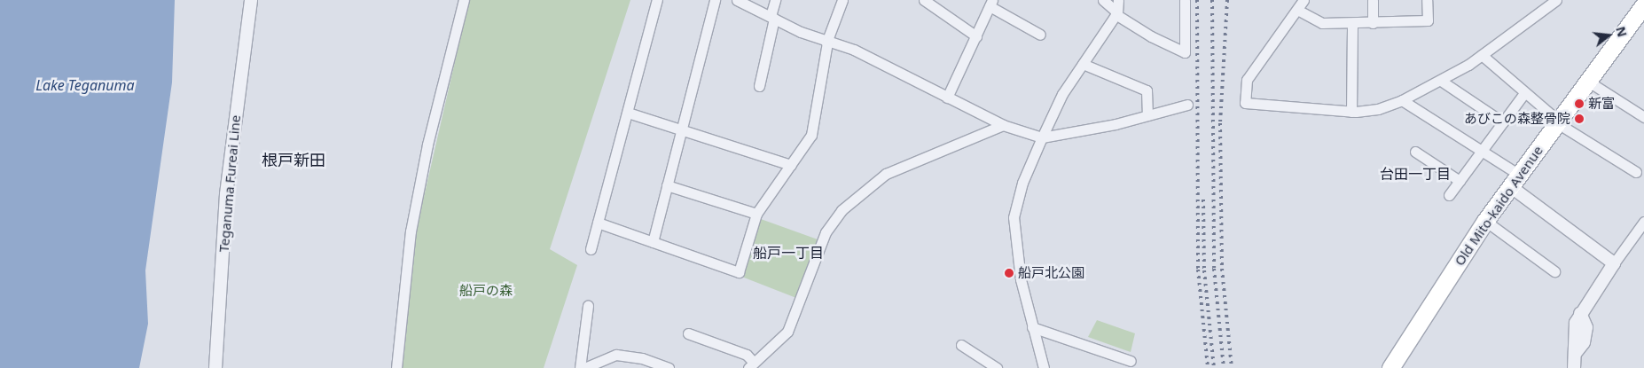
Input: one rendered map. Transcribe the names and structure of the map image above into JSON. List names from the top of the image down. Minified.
{"streets":{"highway":["Old Mito-kaido Avenue"],"street":["Teganuma Fureai Line"]},"districts":["根戸新田","台田一丁目","船戸一丁目"],"water":["Lake Teganuma"],"parks":["船戸の森"],"places":["新富","あびこの森整骨院","船戸北公園"],"north":"right"}
